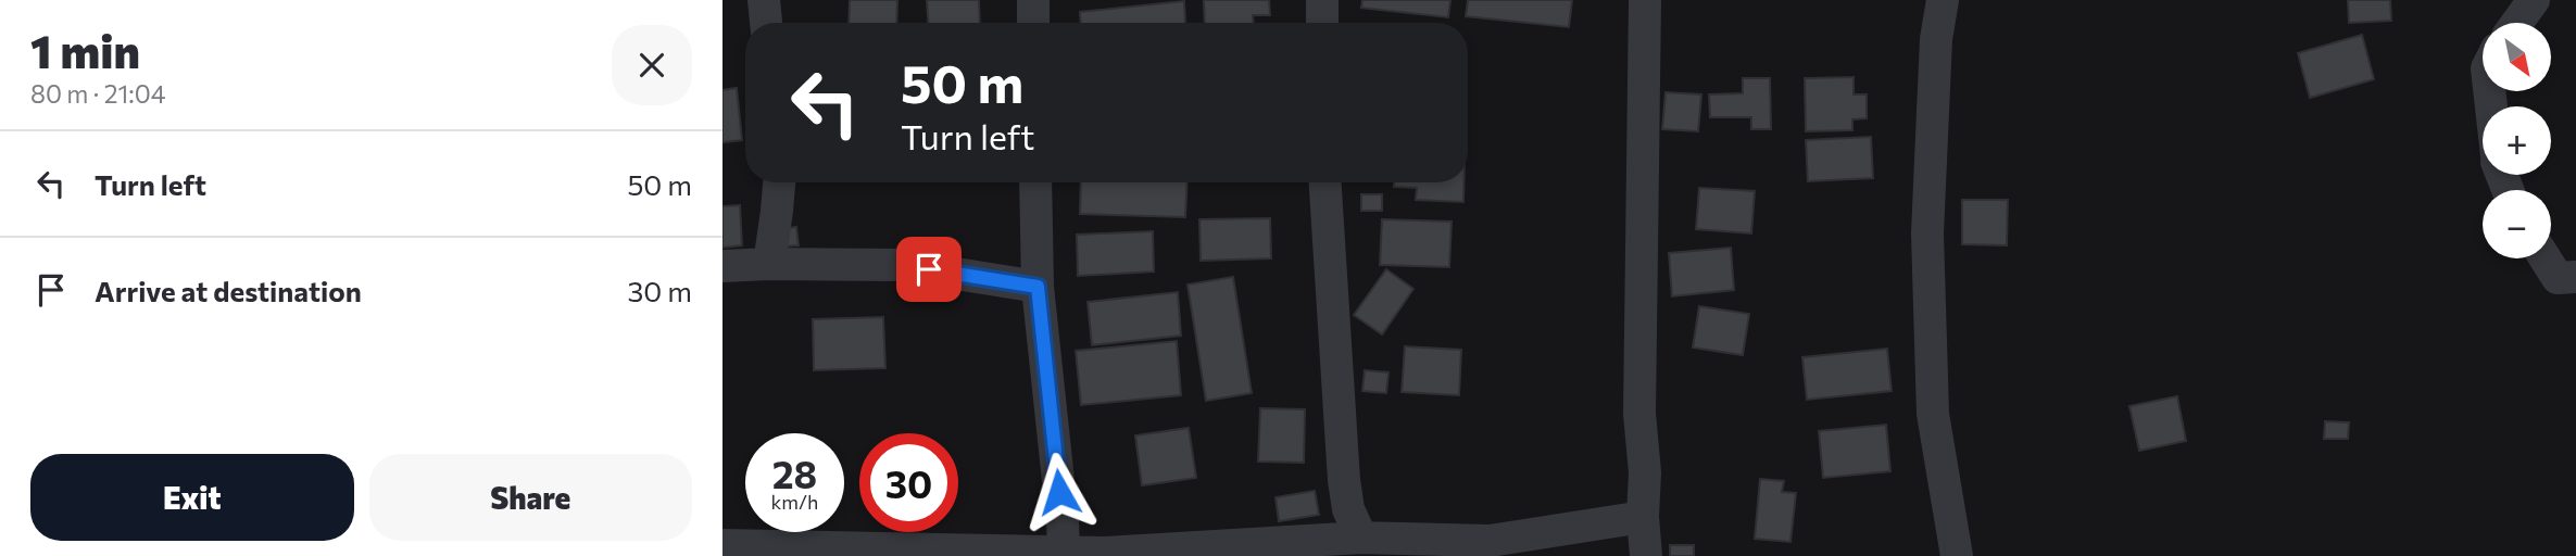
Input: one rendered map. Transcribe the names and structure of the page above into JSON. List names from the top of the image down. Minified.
{"north":"bottom right","page":{"heading":["1 min","80 m · 21:04"],"map_buttons":["+","−"],"turn":["50 m","Turn left"],"list":[{"name":"Turn left","value":"50 m"},{"name":"Arrive at destination","value":"30 m"}],"speed":"28 km/h","limit":"30","buttons":["Exit","Share"]}}
